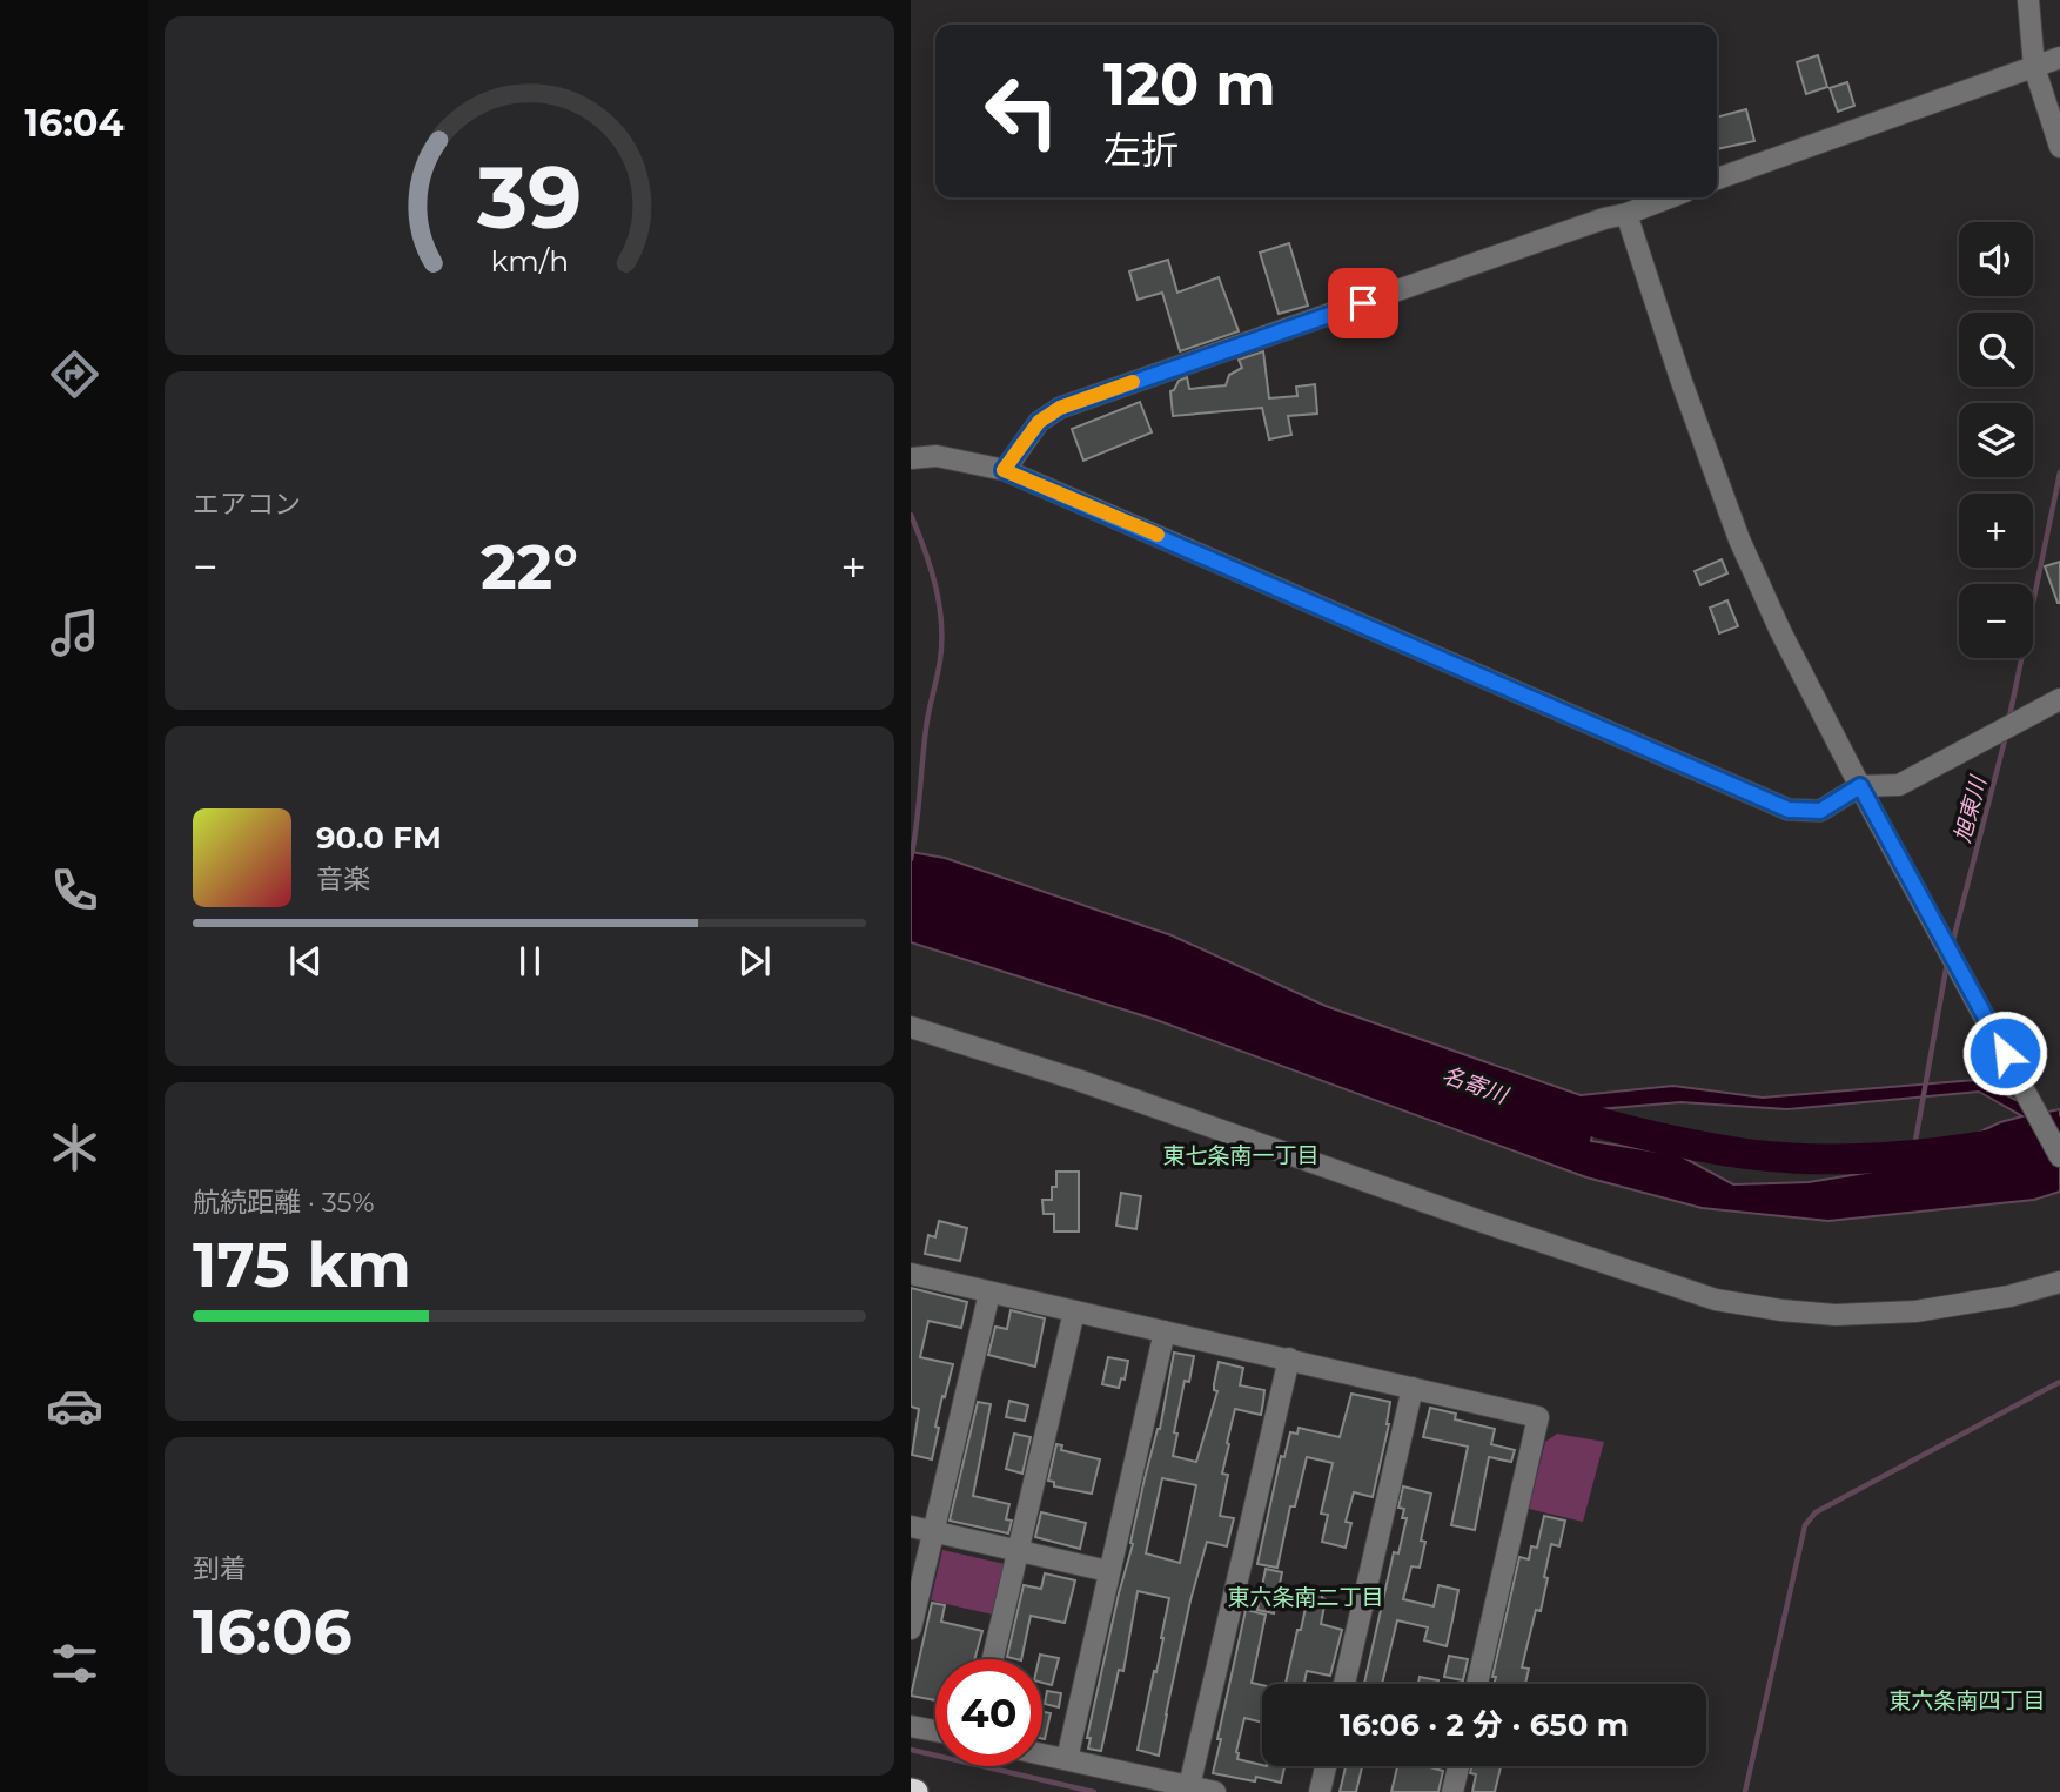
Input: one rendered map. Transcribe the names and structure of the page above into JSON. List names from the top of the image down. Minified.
{"districts":["東七条南一丁目","東六条南二丁目","東六条南四丁目"],"water":["旭東川","名寄川"],"page":{"tabs":"16:04","turn":["120 m","左折"],"map_buttons":["+","−"],"tile":["エアコン",["航続距離 · 35%","175 km"],["到着","16:06"]],"heat":["−","22°","+"],"song":["90.0 FM","音楽"],"limit":"40","trip":"16:06 · 2 分 · 650 m","gauge":["39","km/h"]}}
